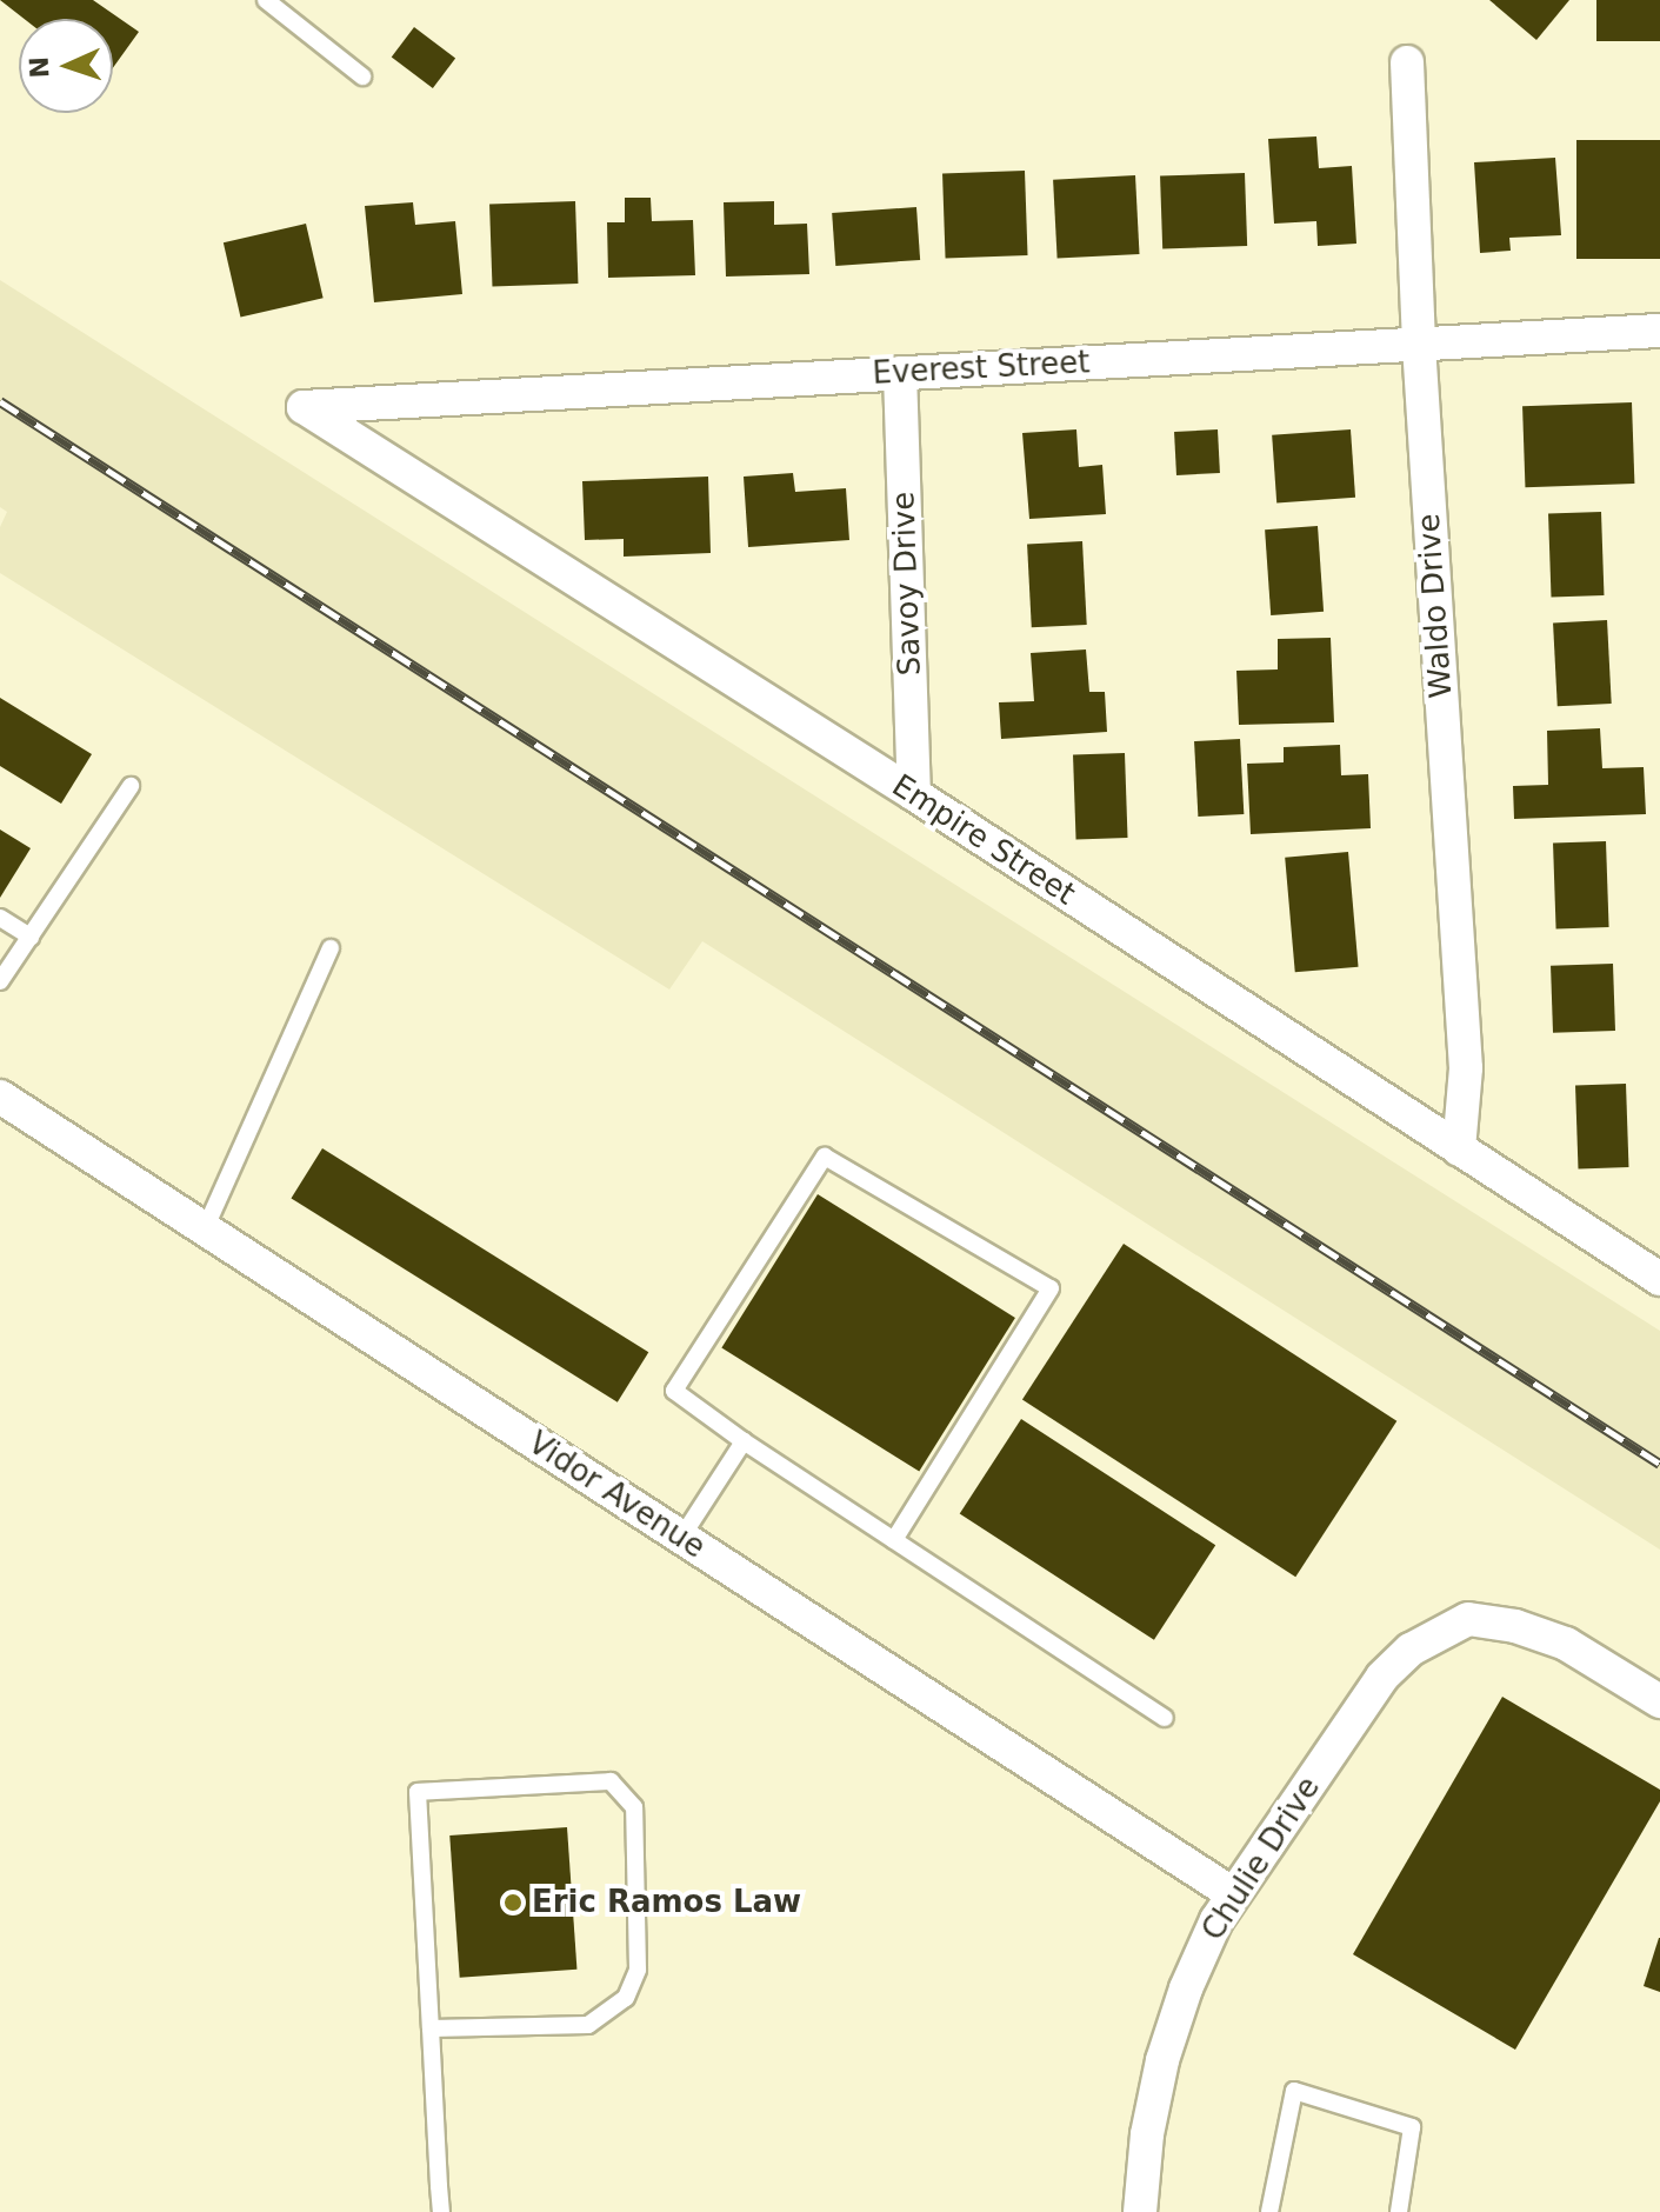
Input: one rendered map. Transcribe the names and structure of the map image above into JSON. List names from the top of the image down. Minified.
{"streets":{"street":["Everest Street","Savoy Drive","Waldo Drive","Empire Street","Vidor Avenue","Chulie Drive"]},"crossings":[["Everest Street","Savoy Drive"],["Everest Street","Waldo Drive"],["Everest Street","Empire Street"],["Savoy Drive","Empire Street"],["Waldo Drive","Empire Street"],["Vidor Avenue","Chulie Drive"]],"places":["Eric Ramos Law"],"north":"left"}
